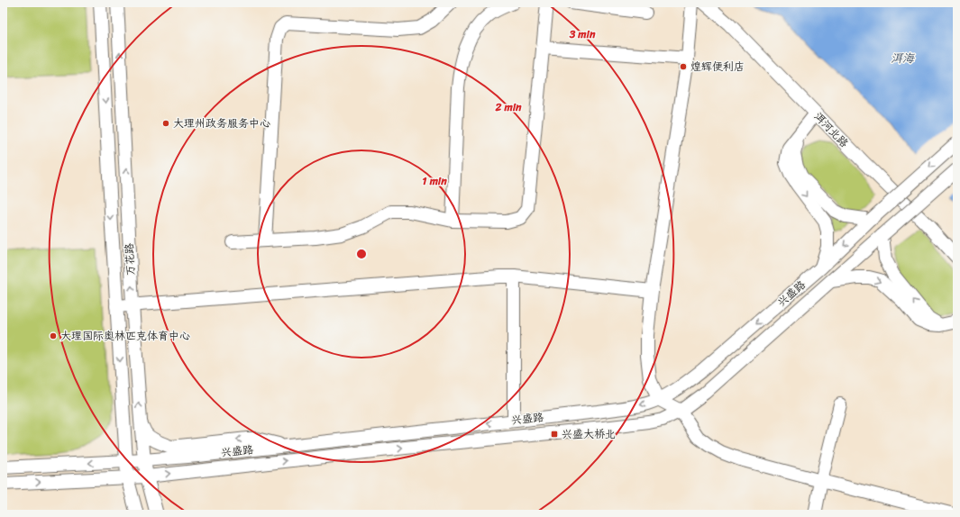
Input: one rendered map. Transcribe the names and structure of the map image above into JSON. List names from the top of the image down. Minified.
{"streets":{"street":["洱河北路","万花路","兴盛路"]},"crossings":[["万花路","兴盛路"]],"water":["洱海"],"places":{"other":["煌辉便利店","大理州政务服务中心","大理国际奥林匹克体育中心"],"transit":["兴盛大桥北"]},"rings":["3 min","2 min","1 min"]}
